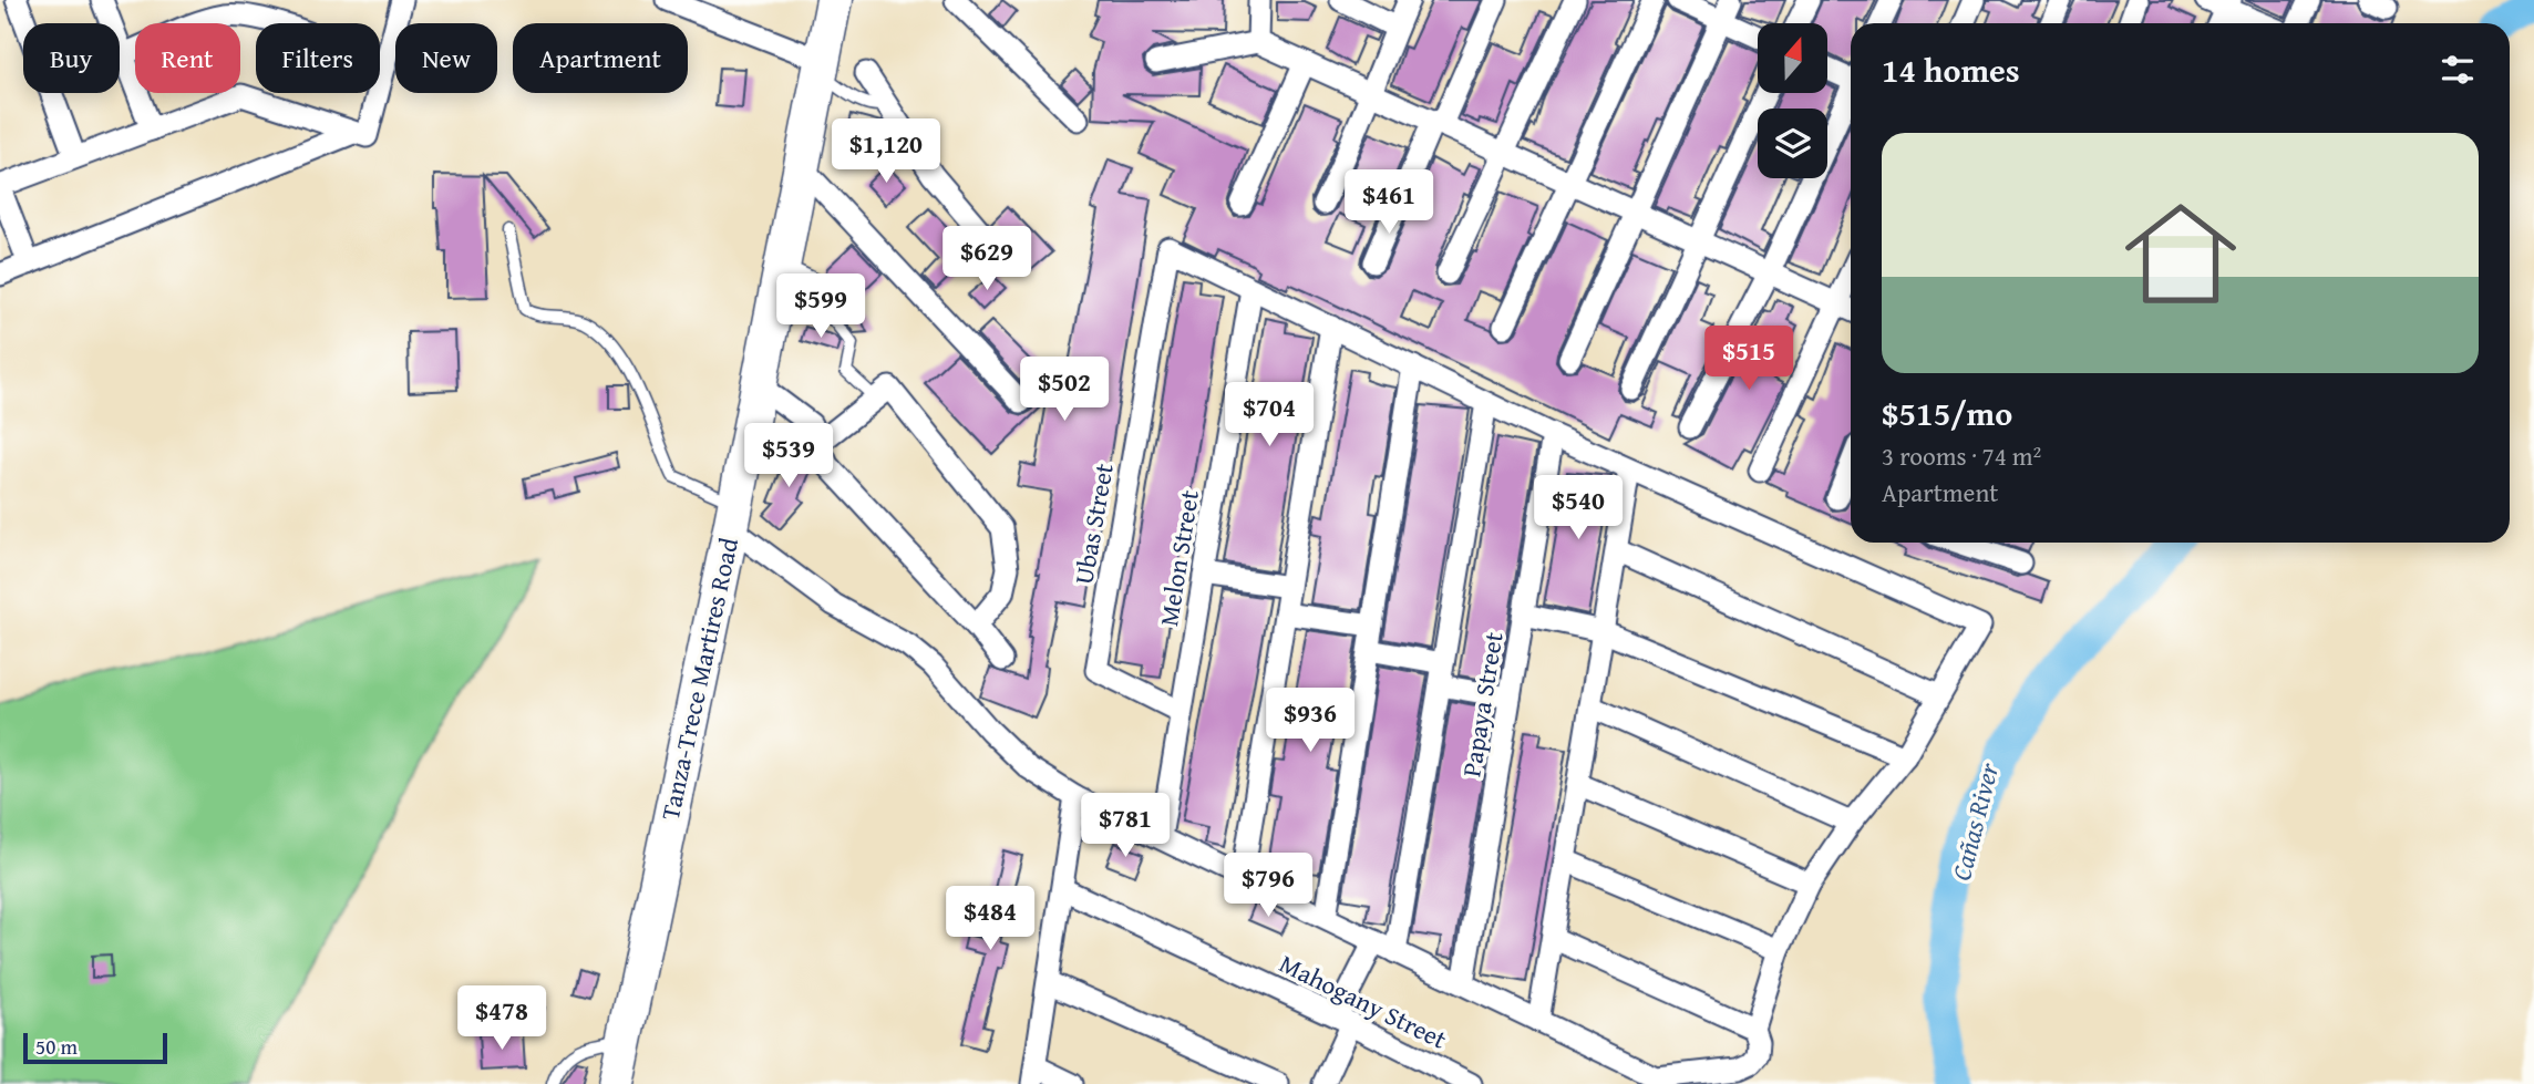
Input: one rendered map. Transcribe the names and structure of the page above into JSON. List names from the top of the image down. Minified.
{"streets":{"main road":["Tanza-Trece Martires Road"],"street":["Ubas Street","Melon Street","Papaya Street","Mahogany Street"]},"crossings":[["Ubas Street","Melon Street"]],"water":["Cañas River"],"scale_bar":"50 m","north":"top","page":{"chip":["Buy","Rent","Filters","New","Apartment"],"heading":"14 homes","list":[{"name":"$515/mo","note":"3 rooms · 74 m² · Apartment"}],"price":["$1,120","$461","$629","$599","$515","$502","$704","$539","$540","$936","$781","$796","$484","$478"],"scale":"50 m"}}
